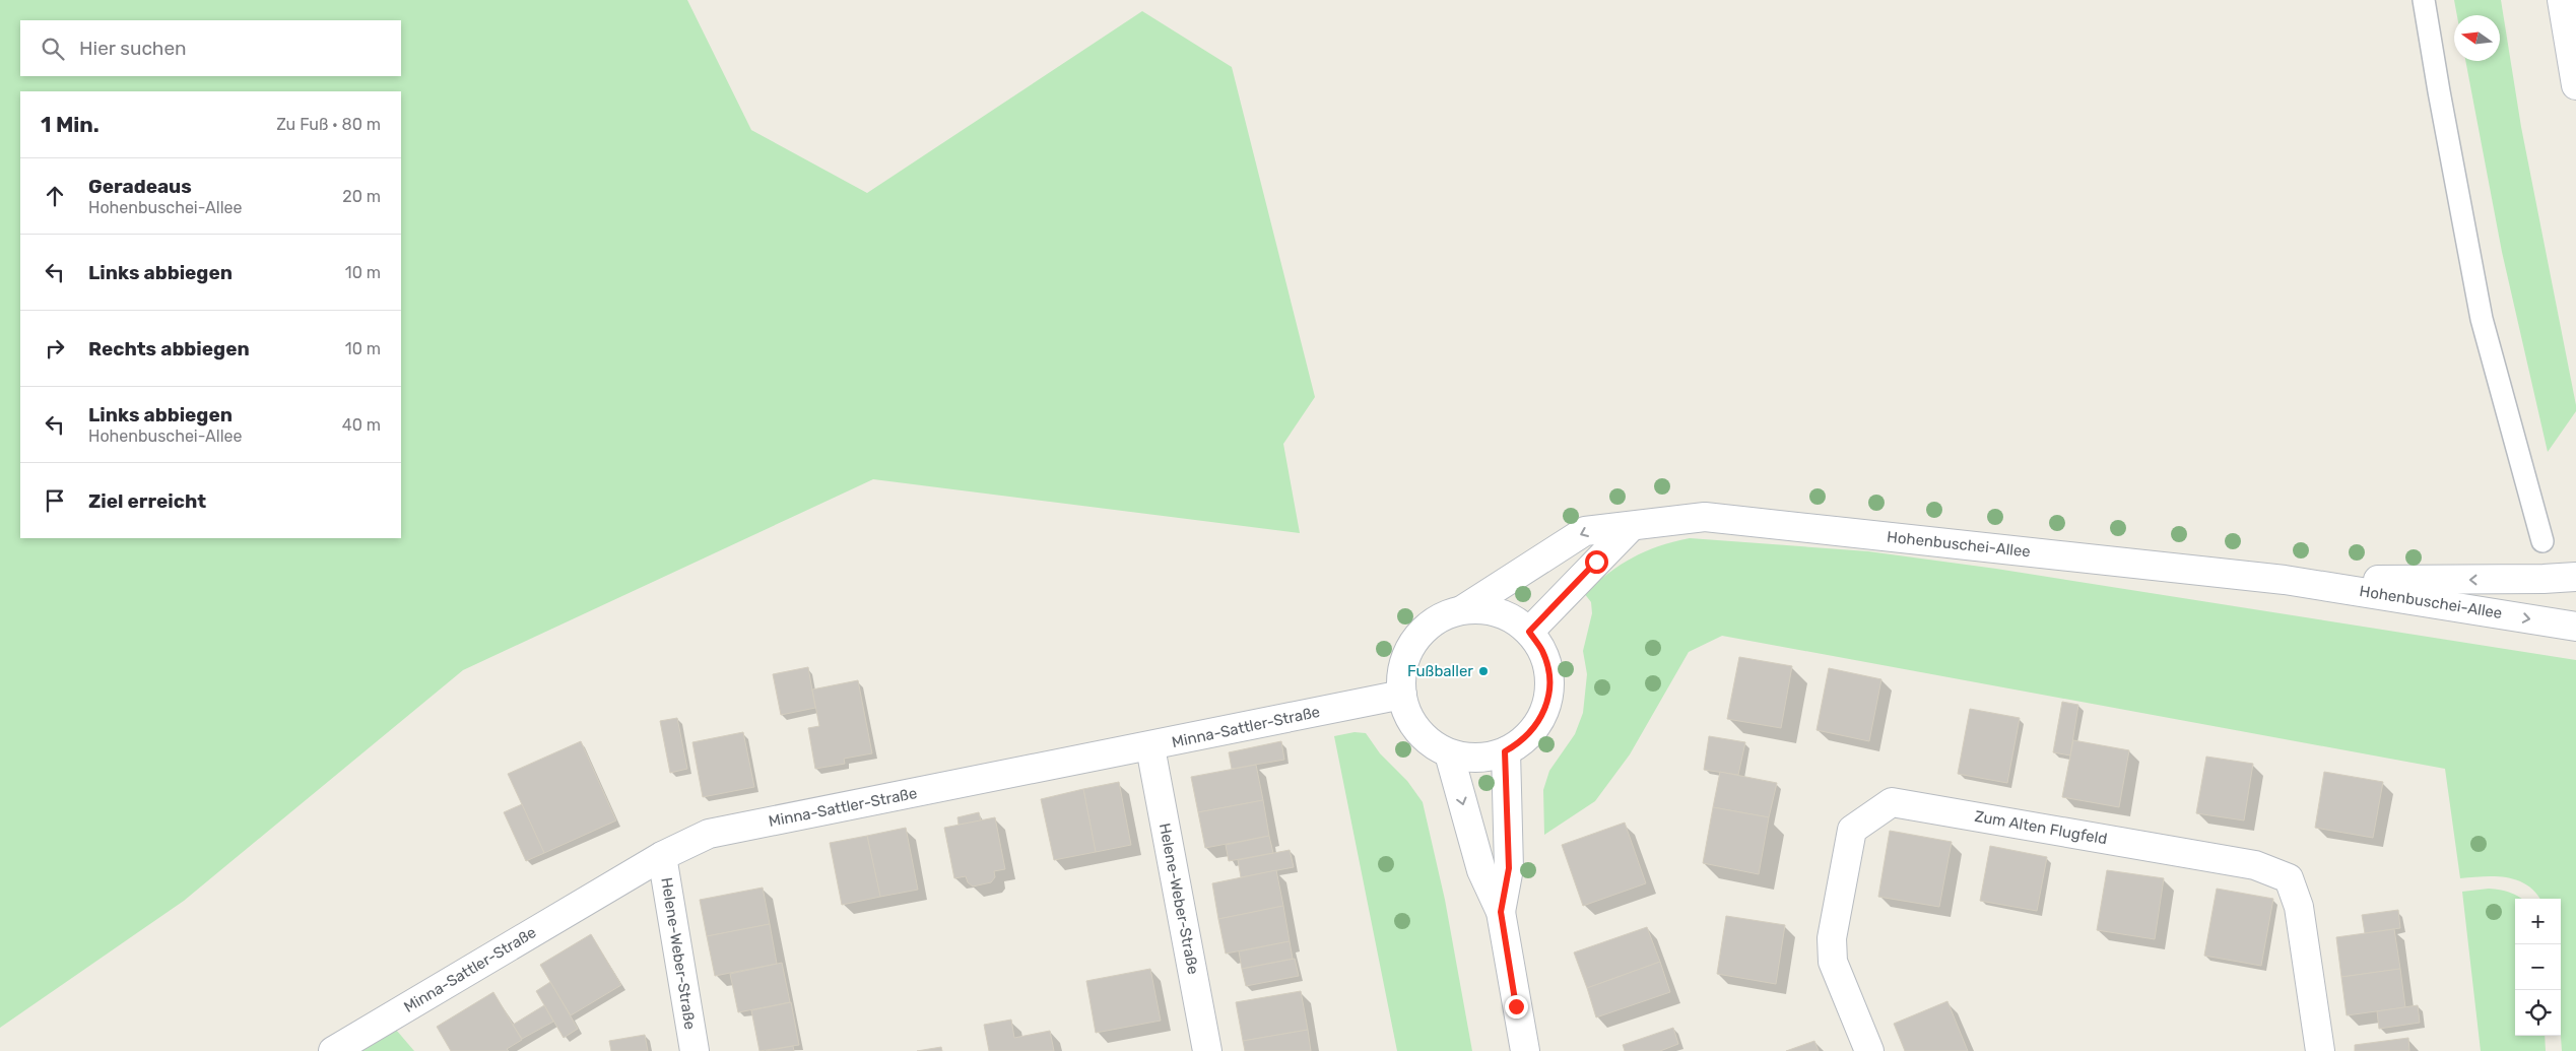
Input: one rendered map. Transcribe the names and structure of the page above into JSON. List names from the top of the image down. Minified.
{"streets":{"street":["Hohenbuschei-Allee","Minna-Sattler-Straße","Zum Alten Flugfeld","Helene-Weber-Straße"]},"crossings":[["Hohenbuschei-Allee","Minna-Sattler-Straße"],["Minna-Sattler-Straße","Helene-Weber-Straße"]],"places":["Fußballer"],"north":"left","page":{"search":"Hier suchen","heading":["1 Min.","Zu Fuß · 80 m"],"list":[["Geradeaus","Hohenbuschei-Allee","20 m"],["Links abbiegen","10 m"],["Rechts abbiegen","10 m"],["Links abbiegen","Hohenbuschei-Allee","40 m"],"Ziel erreicht"],"map_buttons":["+","−"]}}
